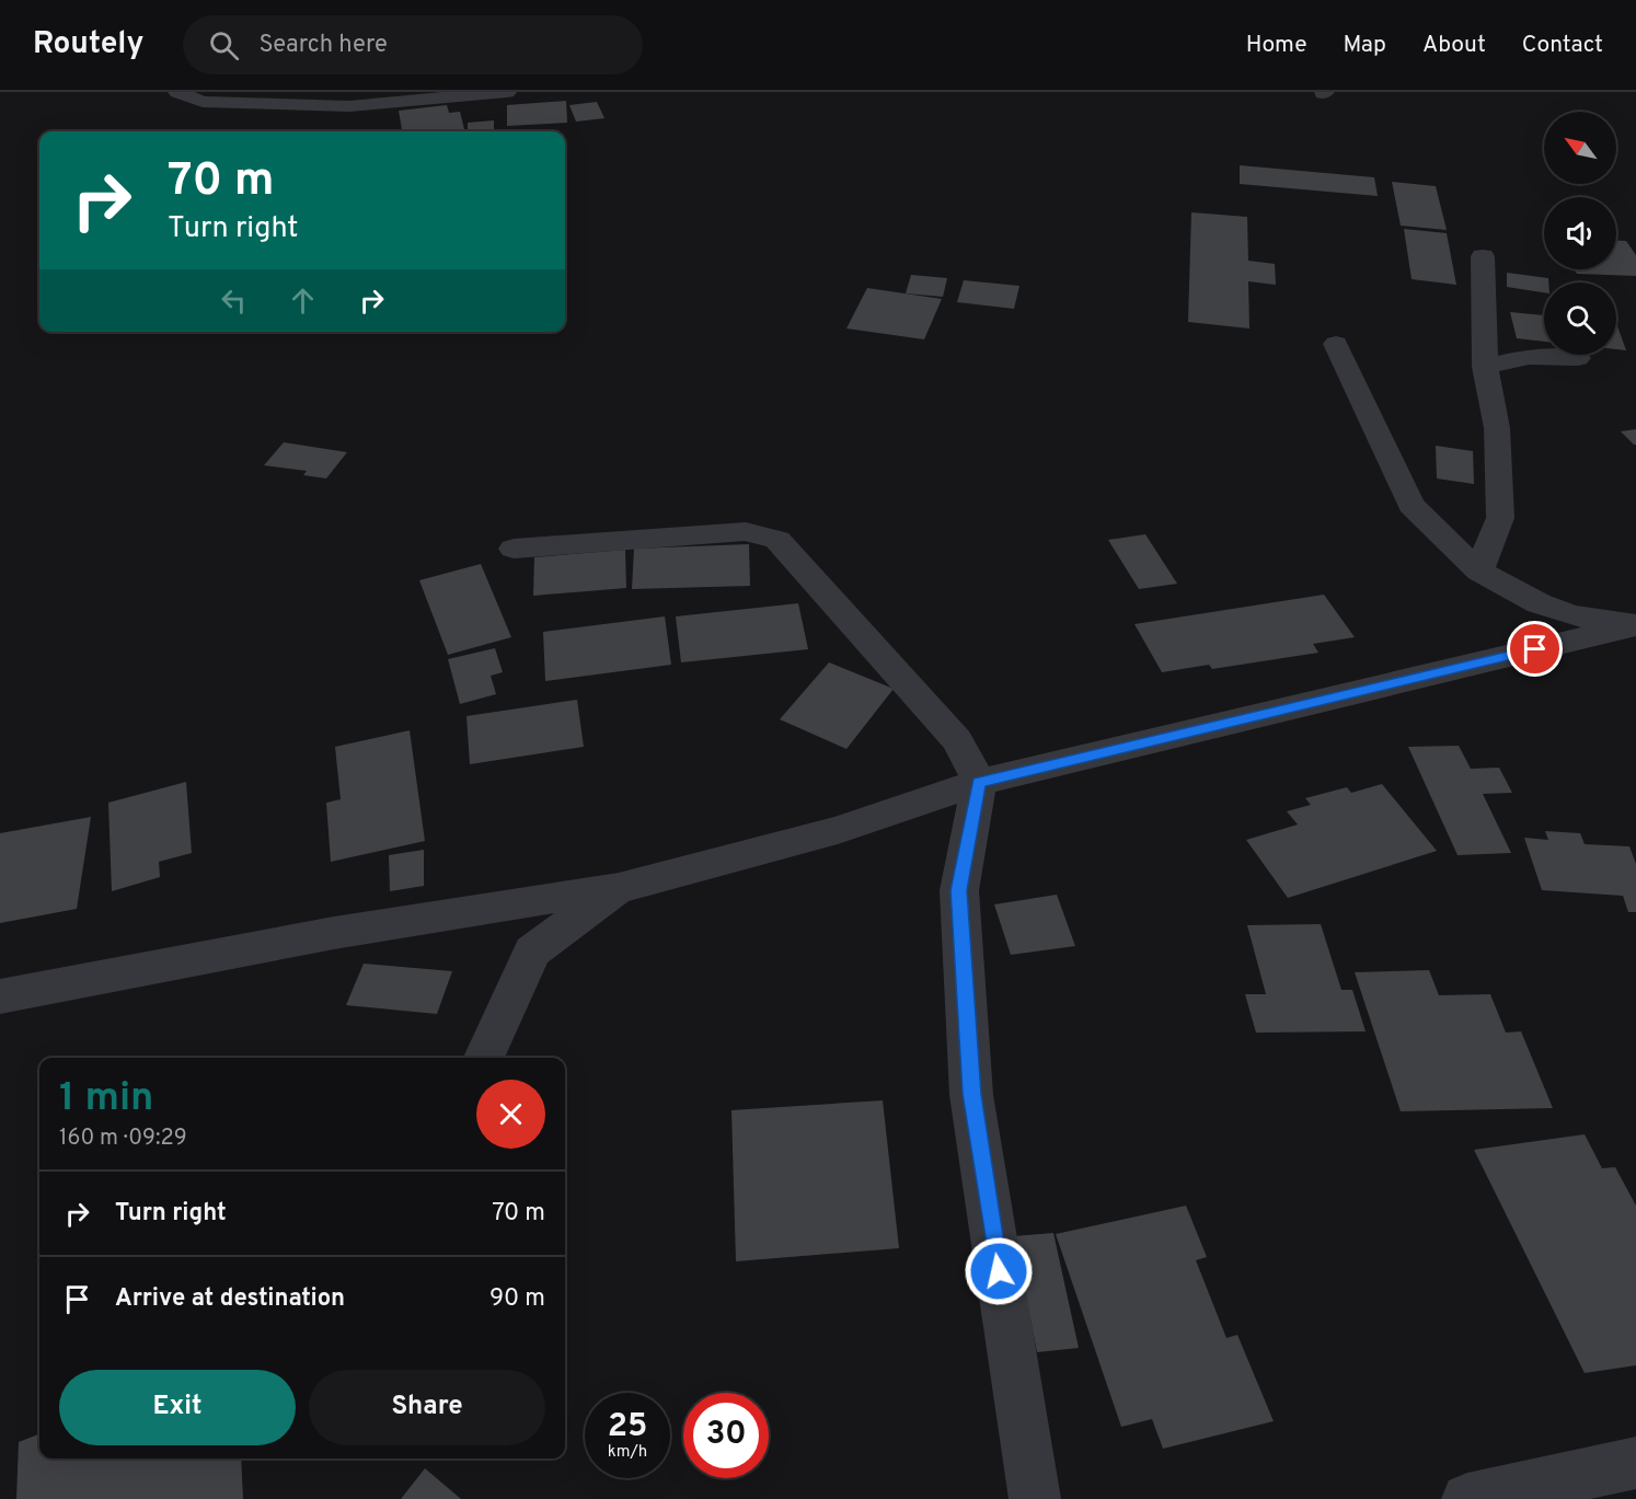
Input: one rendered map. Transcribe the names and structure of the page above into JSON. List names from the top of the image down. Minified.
{"north":"top left","page":{"header":"Routely","search":"Search here","nav":["Home","Map","About","Contact"],"turn":["70 m","Turn right"],"heading":["1 min","160 m · 09:29"],"list":[{"name":"Turn right","value":"70 m"},{"name":"Arrive at destination","value":"90 m"}],"buttons":["Exit","Share"],"speed":"25 km/h","limit":"30"}}
